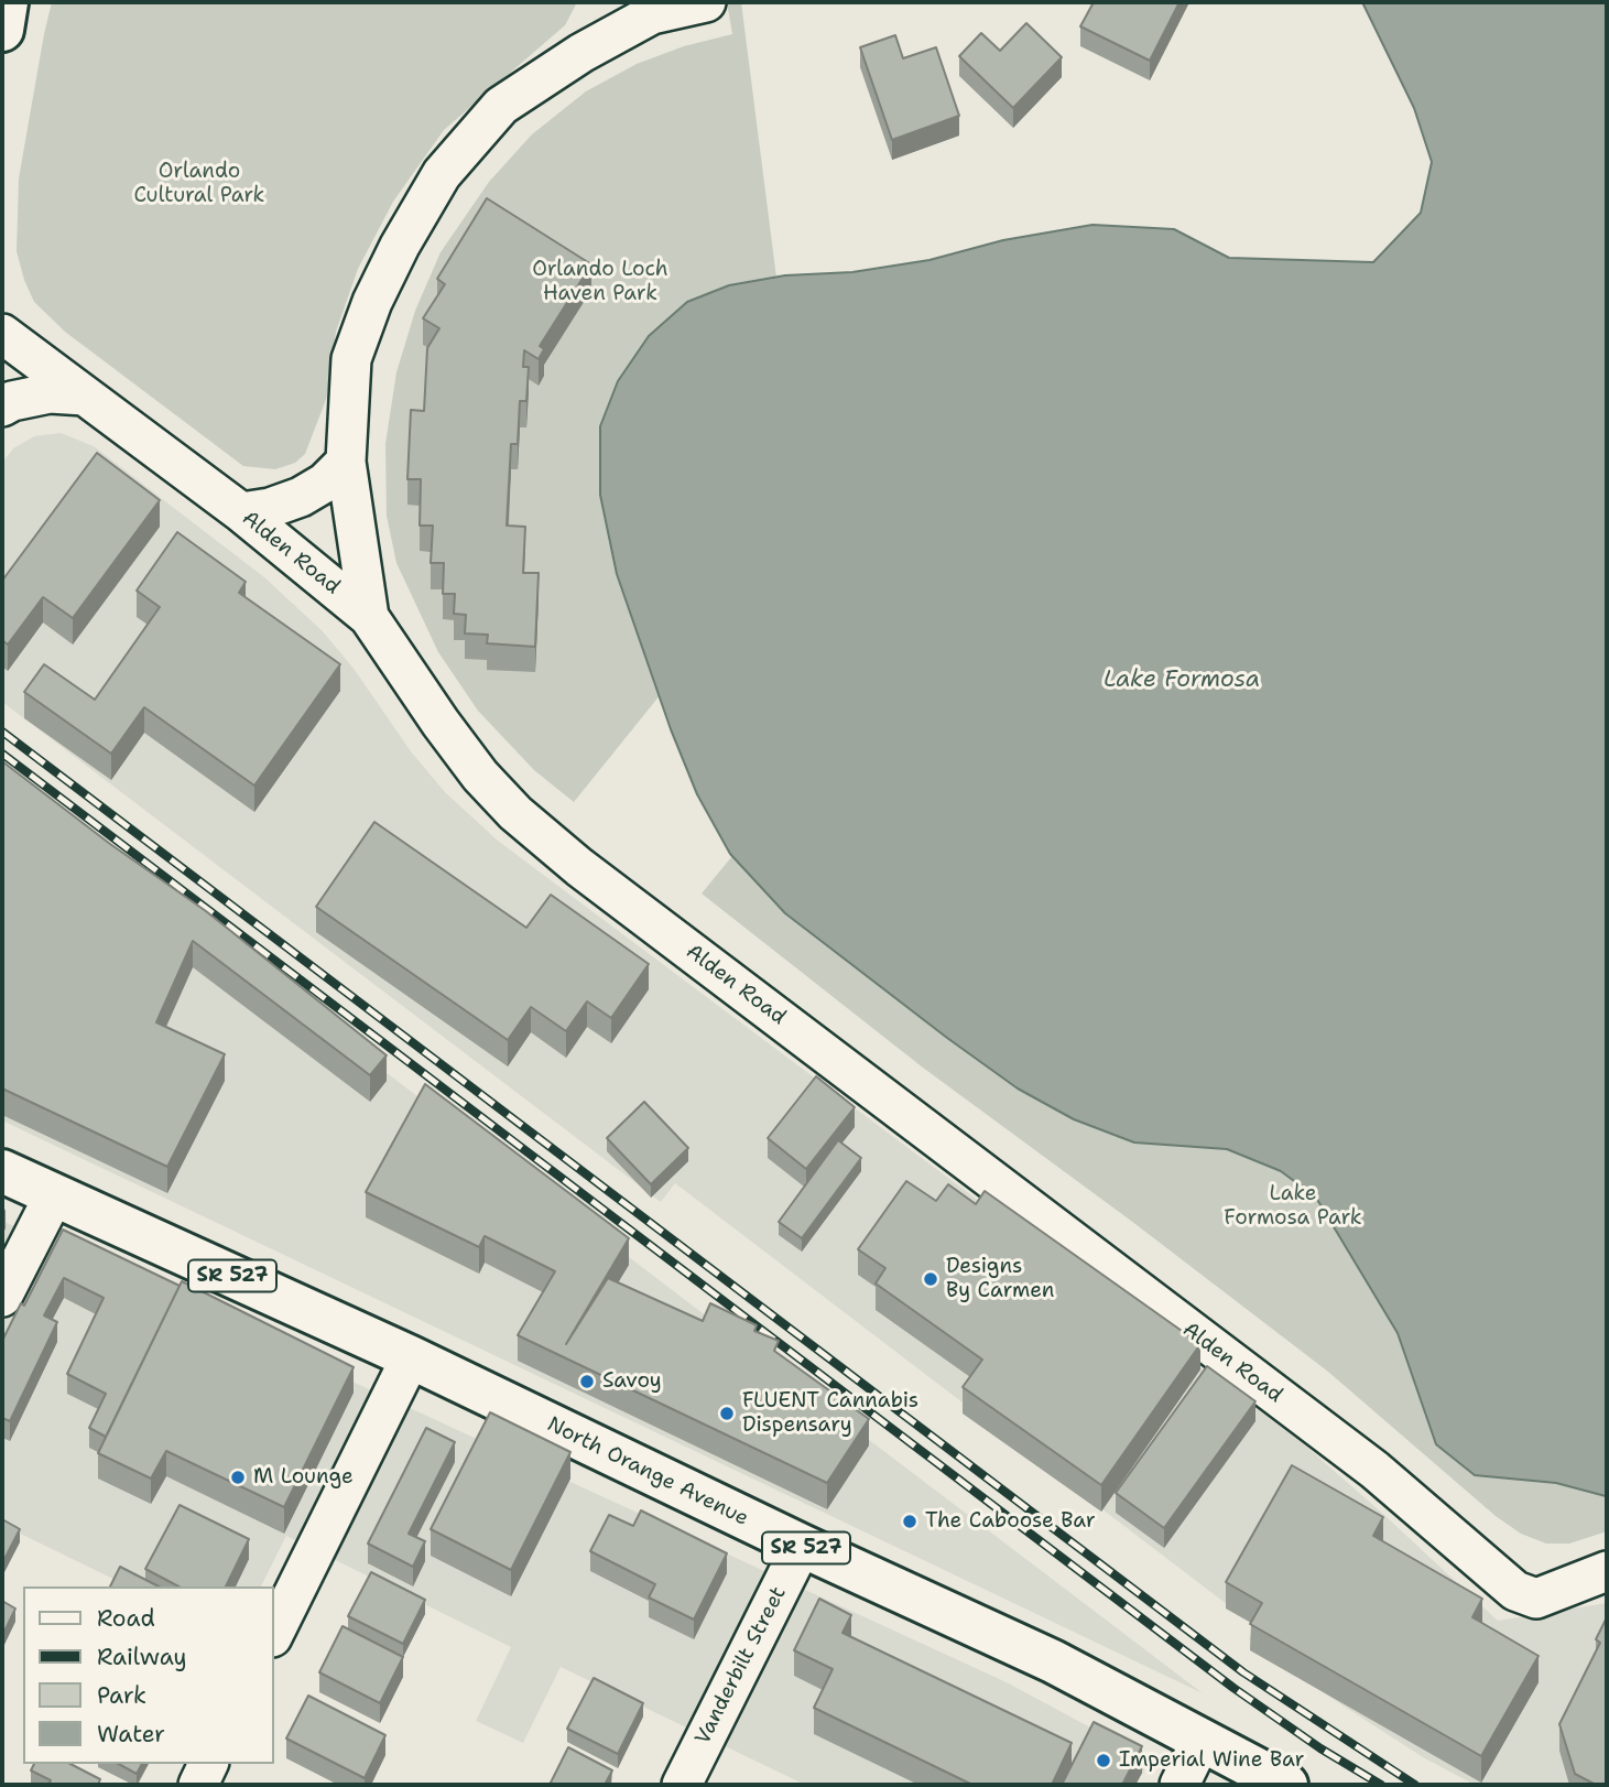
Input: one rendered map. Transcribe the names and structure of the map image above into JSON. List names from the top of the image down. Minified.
{"streets":{"main road":["SR 527","North Orange Avenue"],"street":["Alden Road","Vanderbilt Street"]},"crossings":[["North Orange Avenue","Vanderbilt Street"]],"water":["Lake Formosa"],"parks":["Orlando Cultural Park","Orlando Loch Haven Park","Lake Formosa Park"],"places":["Designs By Carmen","Savoy","FLUENT Cannabis Dispensary","M Lounge","The Caboose Bar","Imperial Wine Bar"],"legend":["Road","Railway","Park","Water"]}
